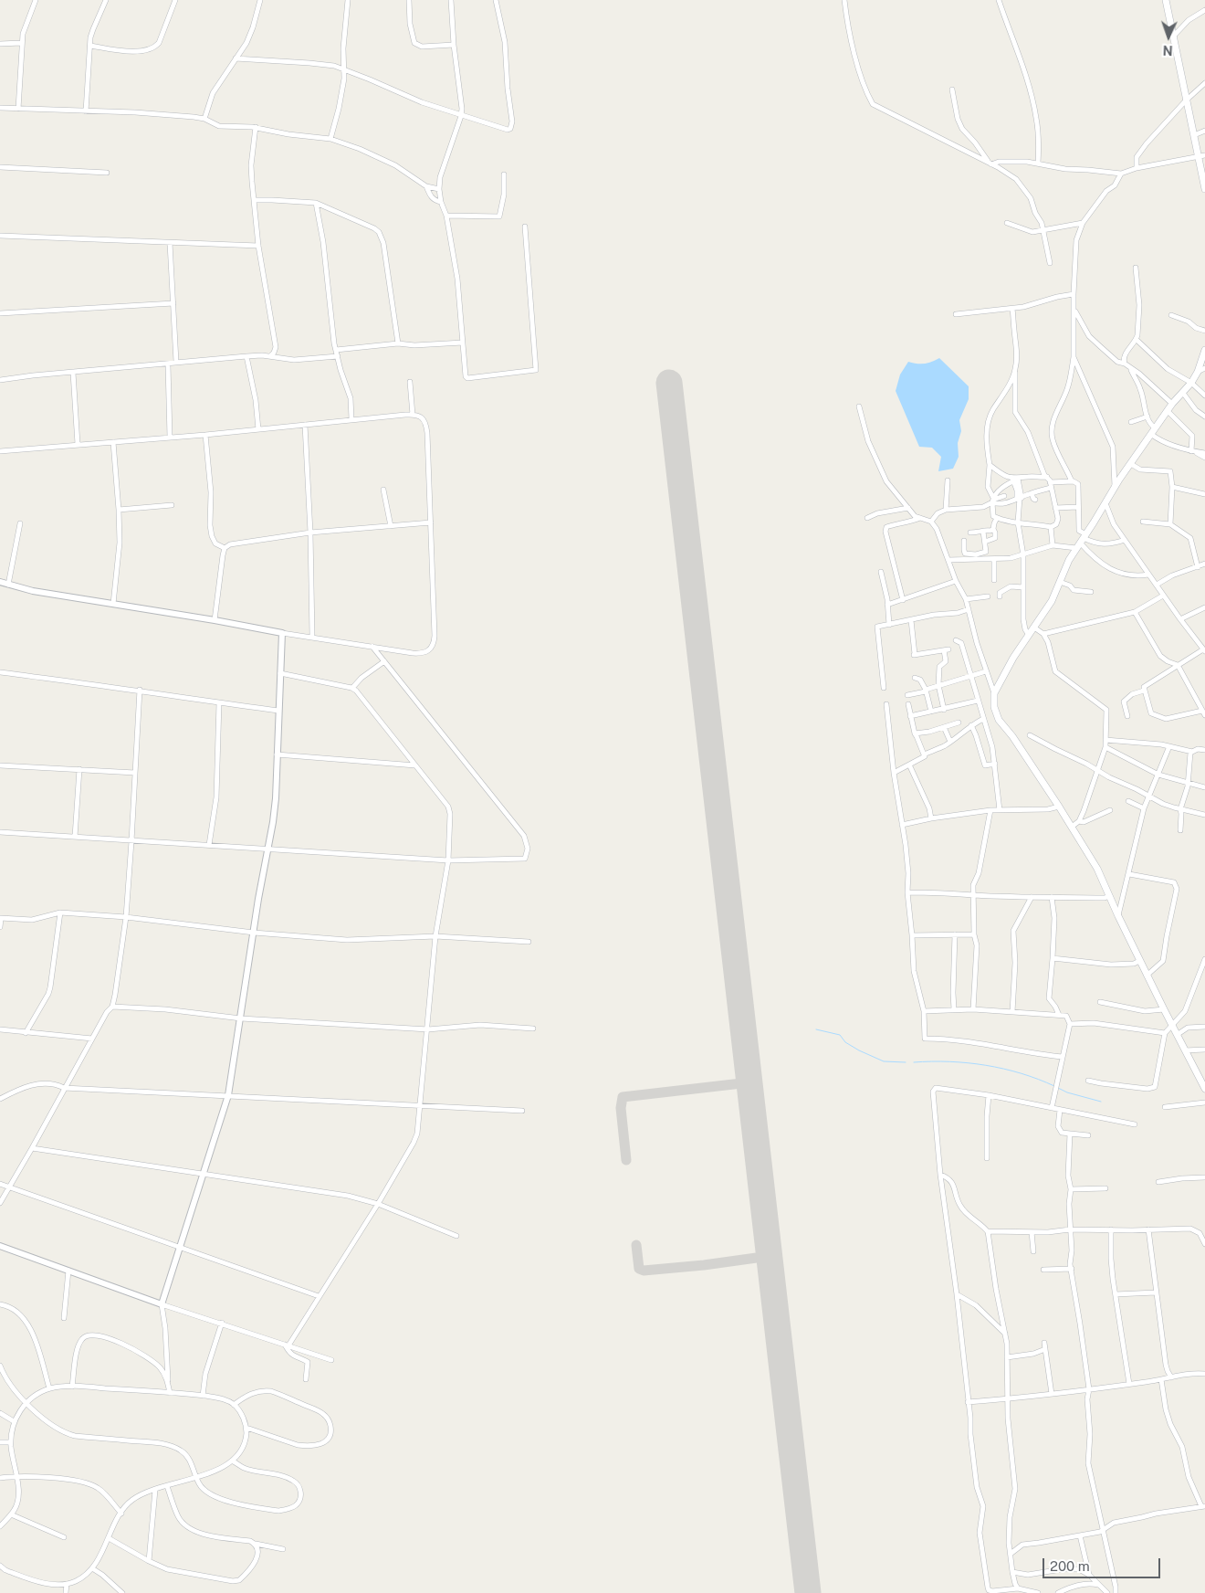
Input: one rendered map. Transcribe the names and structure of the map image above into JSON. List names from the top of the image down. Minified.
{"scale_bar":"200 m","north":"bottom"}
